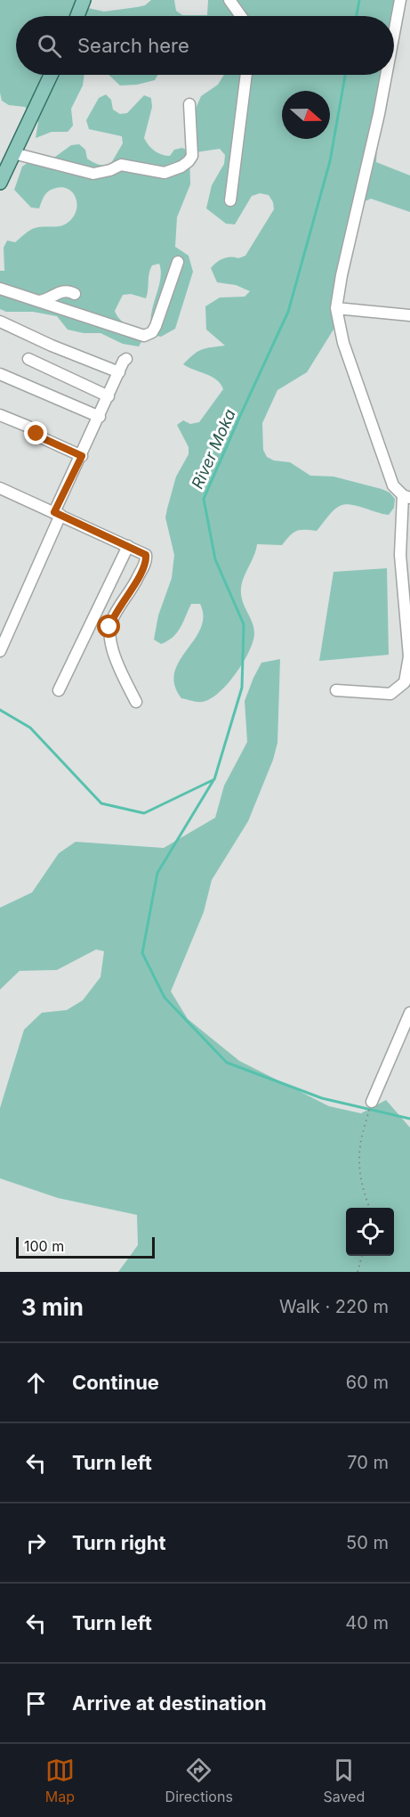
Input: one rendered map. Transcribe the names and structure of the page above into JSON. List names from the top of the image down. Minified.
{"water":["River Moka"],"scale_bar":"100 m","north":"right","page":{"search":"Search here","scale":"100 m","heading":["3 min","Walk · 220 m"],"list":[["Continue","60 m"],["Turn left","70 m"],["Turn right","50 m"],["Turn left","40 m"],"Arrive at destination"],"nav":["Map","Directions","Saved"]}}
